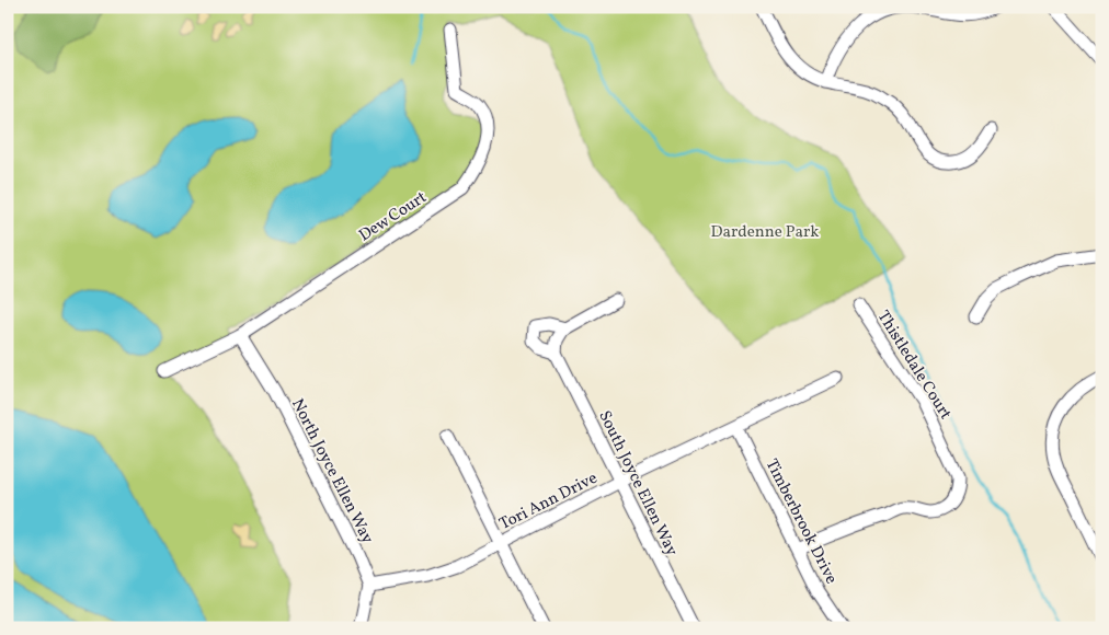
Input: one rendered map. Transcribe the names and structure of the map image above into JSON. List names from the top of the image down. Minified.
{"streets":{"street":["Dew Court","Thistledale Court","North Joyce Ellen Way","South Joyce Ellen Way","Tori Ann Drive","Timberbrook Drive"]},"crossings":[["Dew Court","North Joyce Ellen Way"],["Thistledale Court","Timberbrook Drive"],["North Joyce Ellen Way","Tori Ann Drive"],["South Joyce Ellen Way","Tori Ann Drive"],["Tori Ann Drive","Timberbrook Drive"]],"parks":["Dardenne Park"]}
